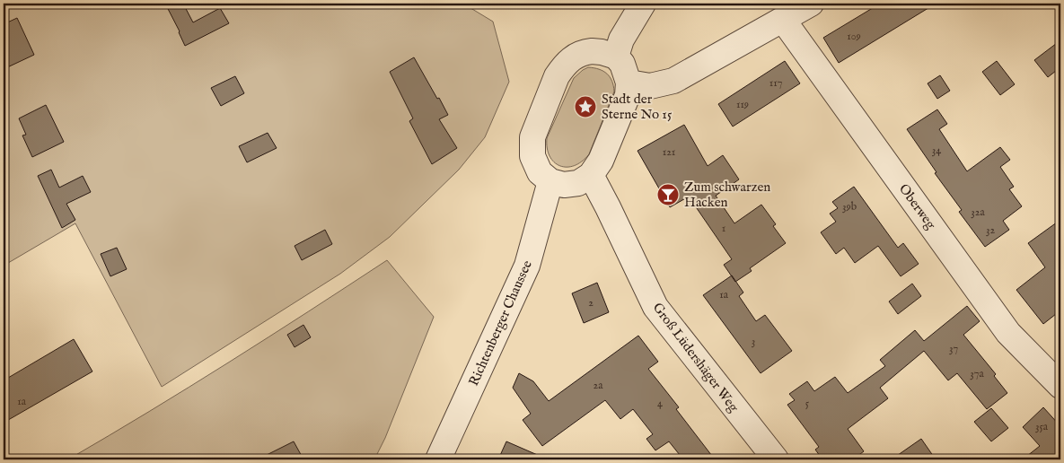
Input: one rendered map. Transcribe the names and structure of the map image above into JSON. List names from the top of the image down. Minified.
{"streets":{"street":["Oberweg","Richtenberger Chaussee","Groß Lüdershäger Weg"]},"places":{"place":["Stadt der Sterne No 15"],"bar":["Zum schwarzen Hacken"]},"house_numbers":["109","117","119","34","121","39b","32a","1","32","1a","2","3","37","37a","2a","1a","4","5","35a"]}
